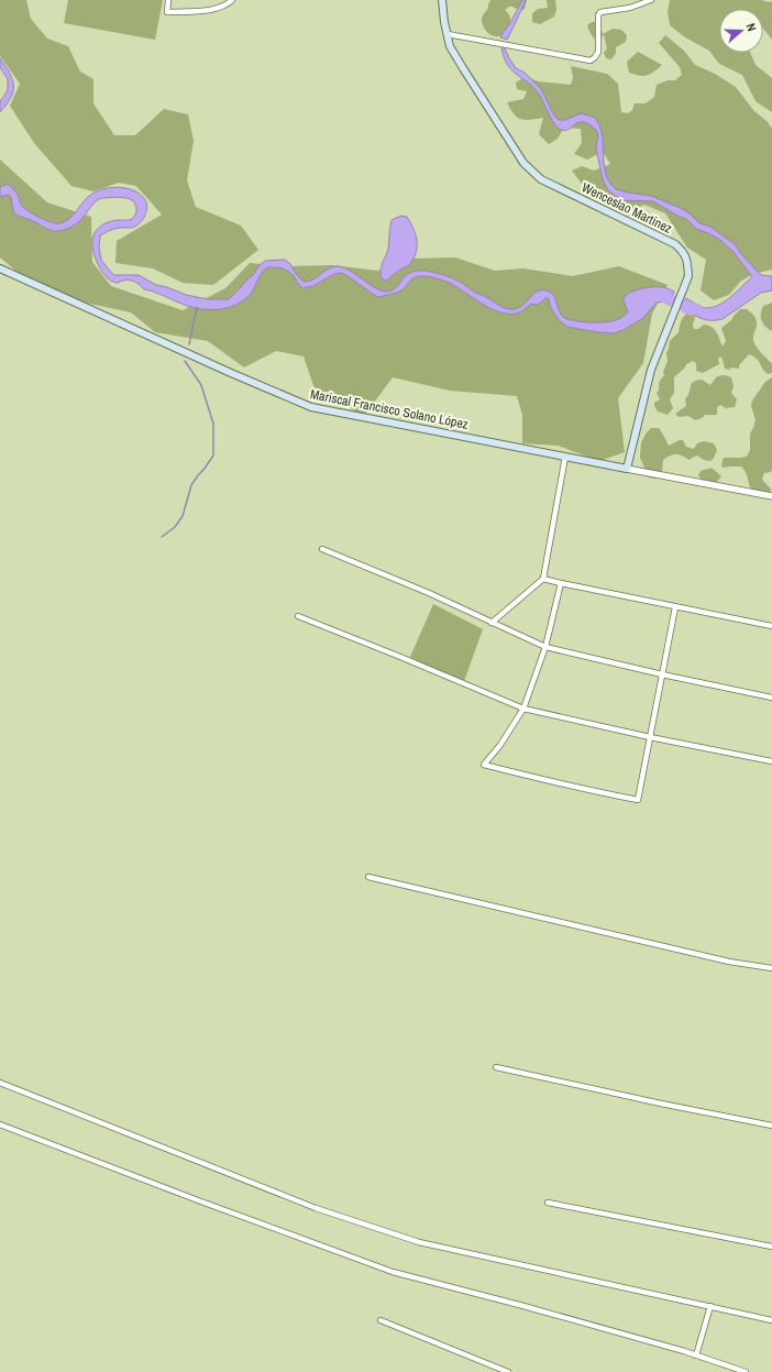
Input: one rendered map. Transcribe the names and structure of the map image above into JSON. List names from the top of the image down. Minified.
{"streets":{"main road":["Wenceslao Martínez","Mariscal Francisco Solano López"]},"crossings":[["Wenceslao Martínez","Mariscal Francisco Solano López"]],"north":"right"}
